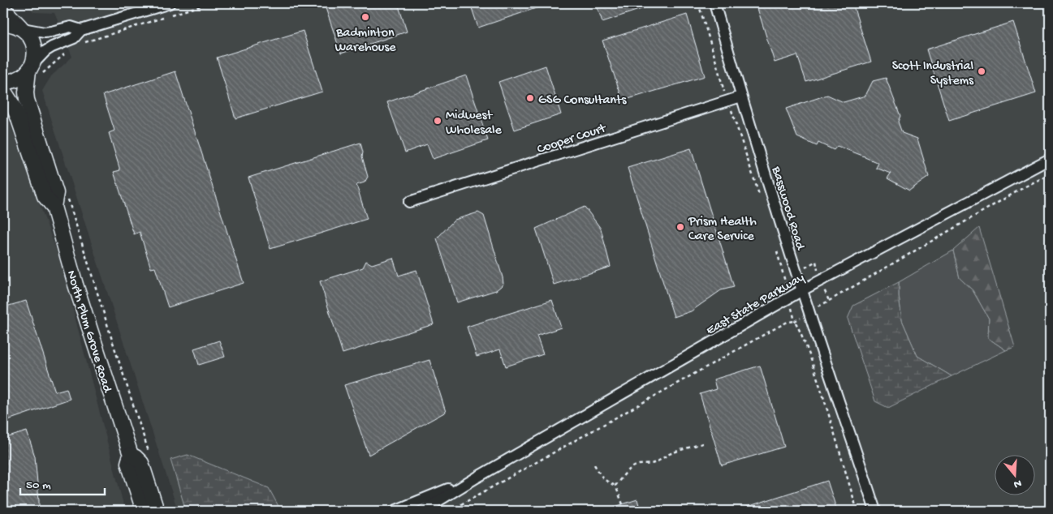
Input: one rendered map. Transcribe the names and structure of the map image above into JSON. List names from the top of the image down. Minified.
{"streets":{"street":["Cooper Court","Basswood Road","East State Parkway","North Plum Grove Road"]},"crossings":[["Cooper Court","Basswood Road"],["Basswood Road","East State Parkway"]],"places":["Badminton Warehouse","Scott Industrial Systems","GSG Consultants","Midwest Wholesale","Prism Health Care Service"],"scale_bar":"50 m","north":"bottom"}
